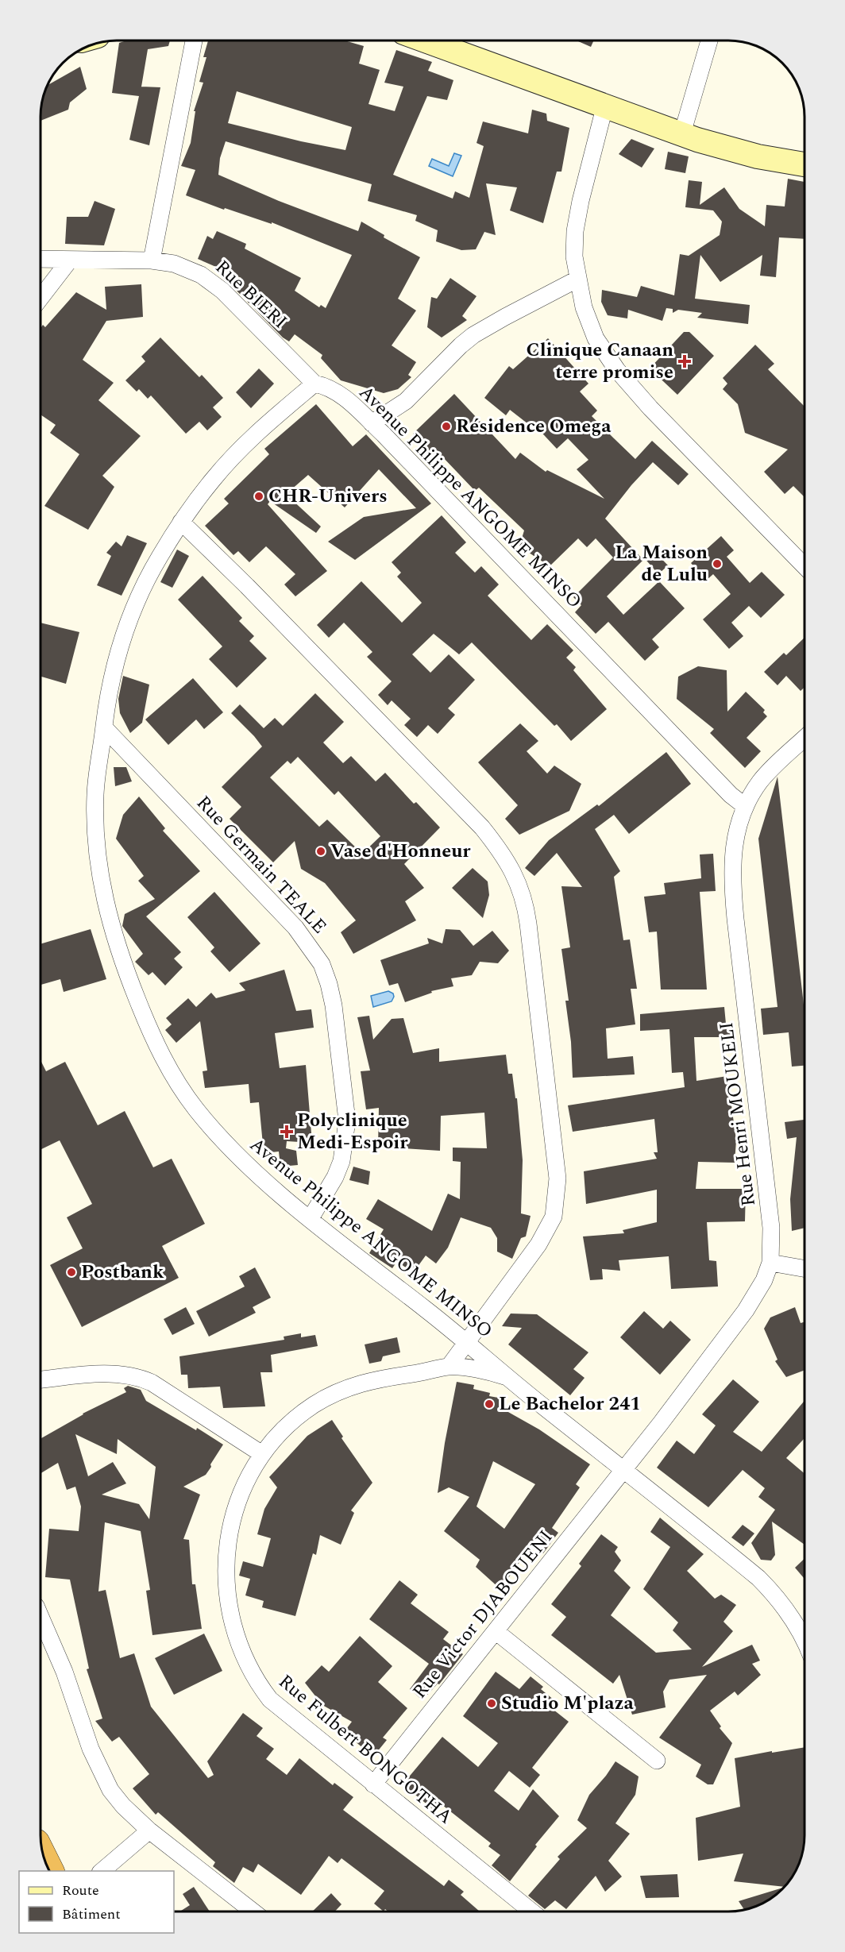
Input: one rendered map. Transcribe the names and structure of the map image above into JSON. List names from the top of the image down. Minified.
{"streets":{"street":["Rue BIERI","Avenue Philippe ANGOME MINSO","Rue Germain TEALE","Rue Henri MOUKELI","Rue Victor DJABOUENI","Rue Fulbert BONGOTHA"]},"crossings":[["Rue BIERI","Avenue Philippe ANGOME MINSO"],["Avenue Philippe ANGOME MINSO","Rue Germain TEALE"],["Avenue Philippe ANGOME MINSO","Rue Henri MOUKELI"],["Avenue Philippe ANGOME MINSO","Rue Victor DJABOUENI"],["Avenue Philippe ANGOME MINSO","Rue Fulbert BONGOTHA"],["Rue Henri MOUKELI","Rue Victor DJABOUENI"],["Rue Victor DJABOUENI","Rue Fulbert BONGOTHA"]],"places":{"health":["Clinique Canaan terre promise","Polyclinique Medi-Espoir"],"other":["Résidence Omega","CHR-Univers","La Maison de Lulu","Vase d'Honneur","Postbank","Le Bachelor 241","Studio M'plaza"]},"legend":["Route","Bâtiment"]}
